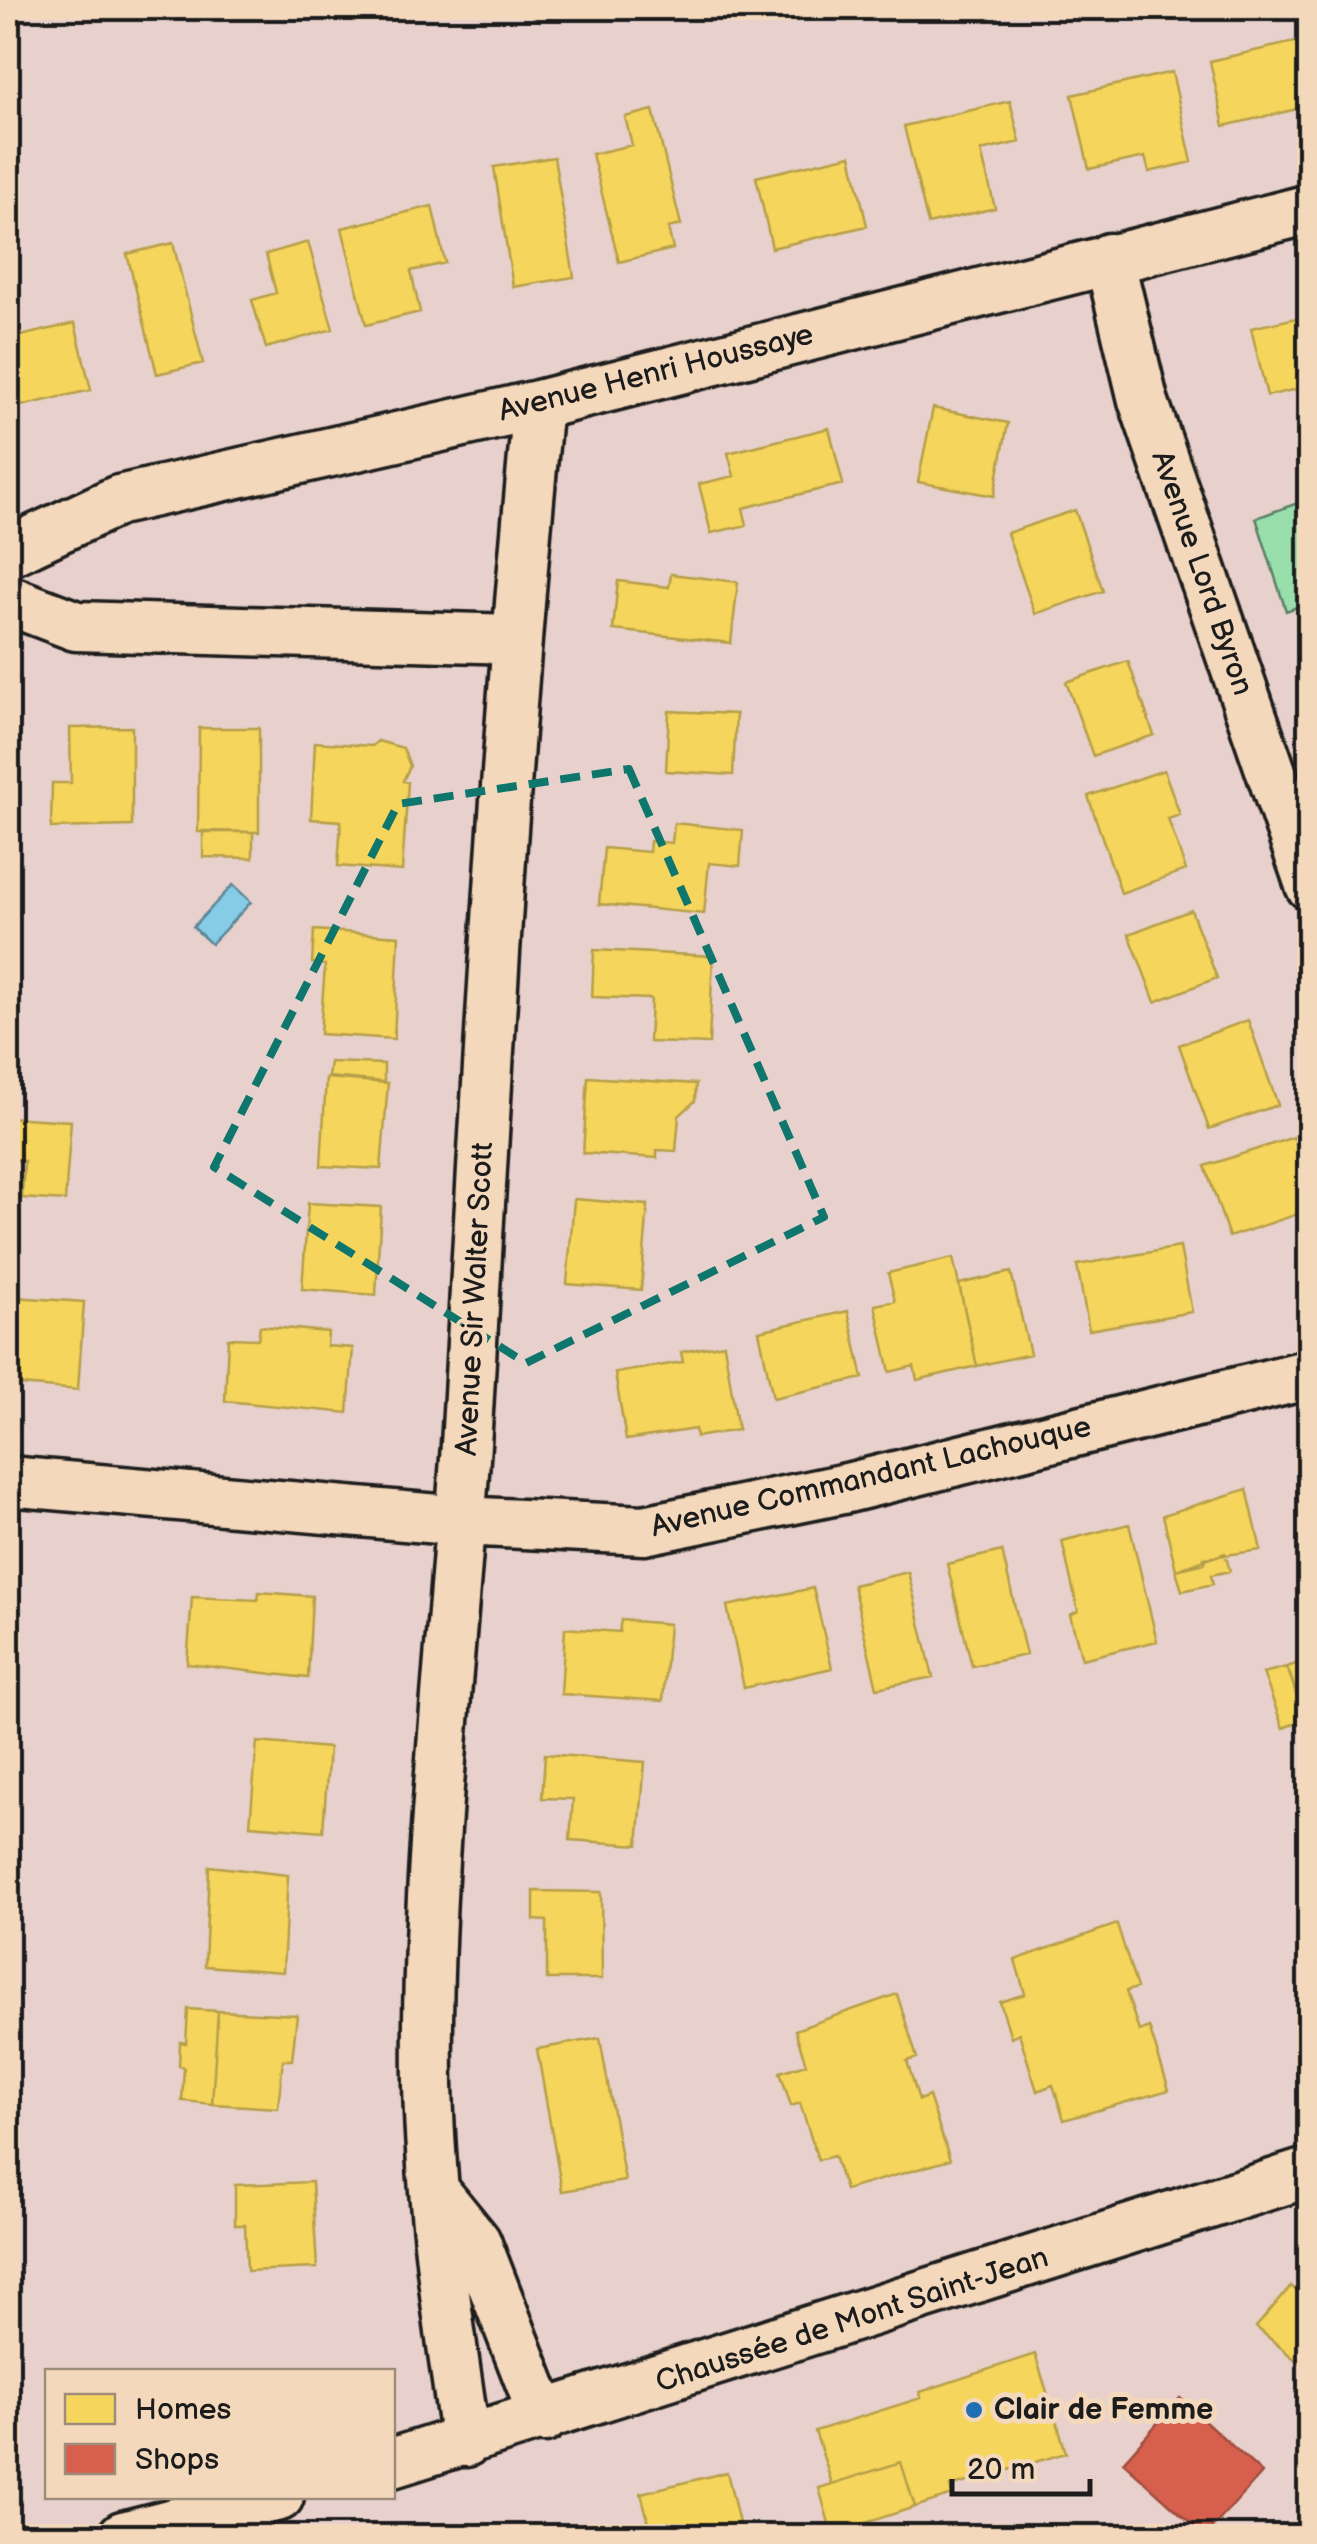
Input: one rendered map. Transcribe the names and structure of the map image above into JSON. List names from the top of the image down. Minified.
{"streets":{"street":["Avenue Henri Houssaye","Avenue Lord Byron","Avenue Sir Walter Scott","Avenue Commandant Lachouque","Chaussée de Mont Saint-Jean"]},"crossings":[["Avenue Henri Houssaye","Avenue Lord Byron"],["Avenue Henri Houssaye","Avenue Sir Walter Scott"],["Avenue Sir Walter Scott","Avenue Commandant Lachouque"],["Avenue Sir Walter Scott","Chaussée de Mont Saint-Jean"]],"places":["Clair de Femme"],"legend":["Homes","Shops"],"scale_bar":"20 m"}
